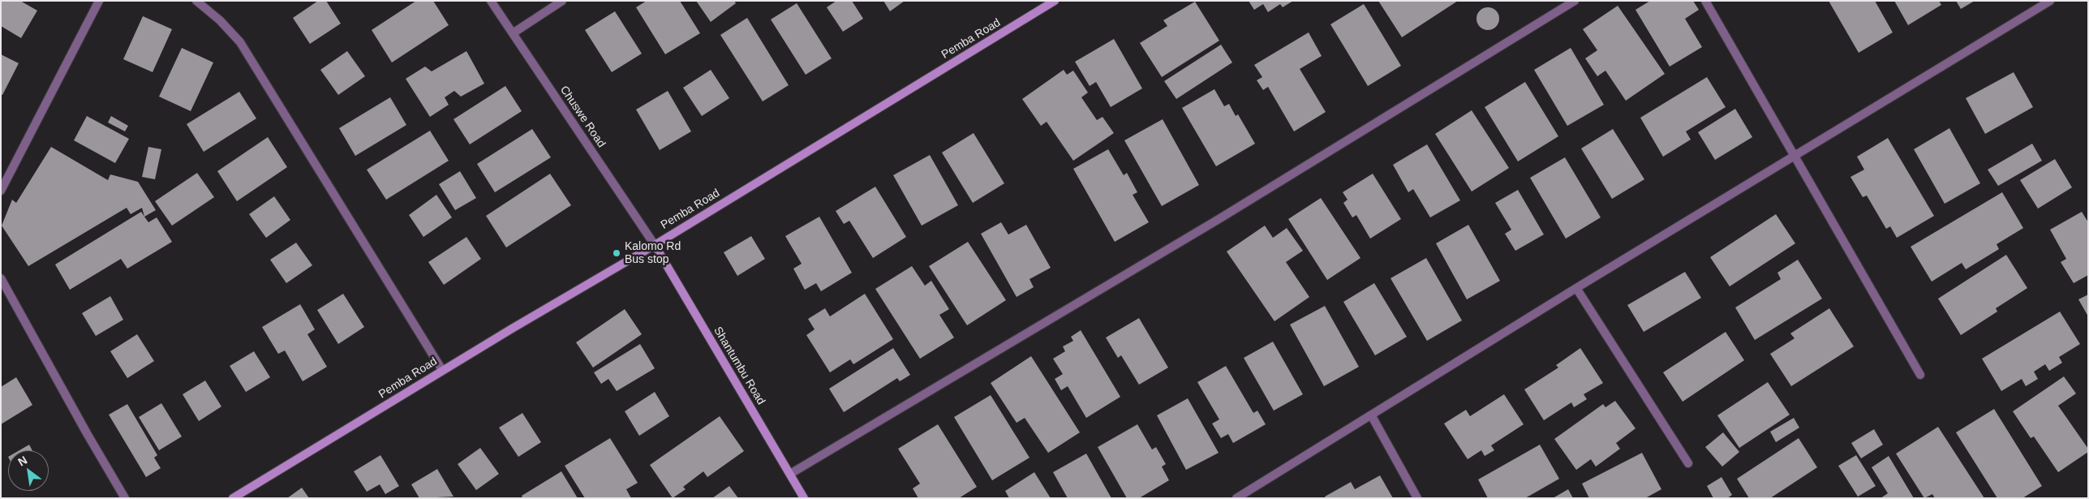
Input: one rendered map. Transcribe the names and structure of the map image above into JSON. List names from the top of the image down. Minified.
{"streets":{"street":["Pemba Road","Chuswe Road","Shantumbu Road"]},"crossings":[["Pemba Road","Chuswe Road"],["Pemba Road","Shantumbu Road"],["Chuswe Road","Shantumbu Road"]],"places":["Kalomo Rd Bus stop"],"north":"top left"}
